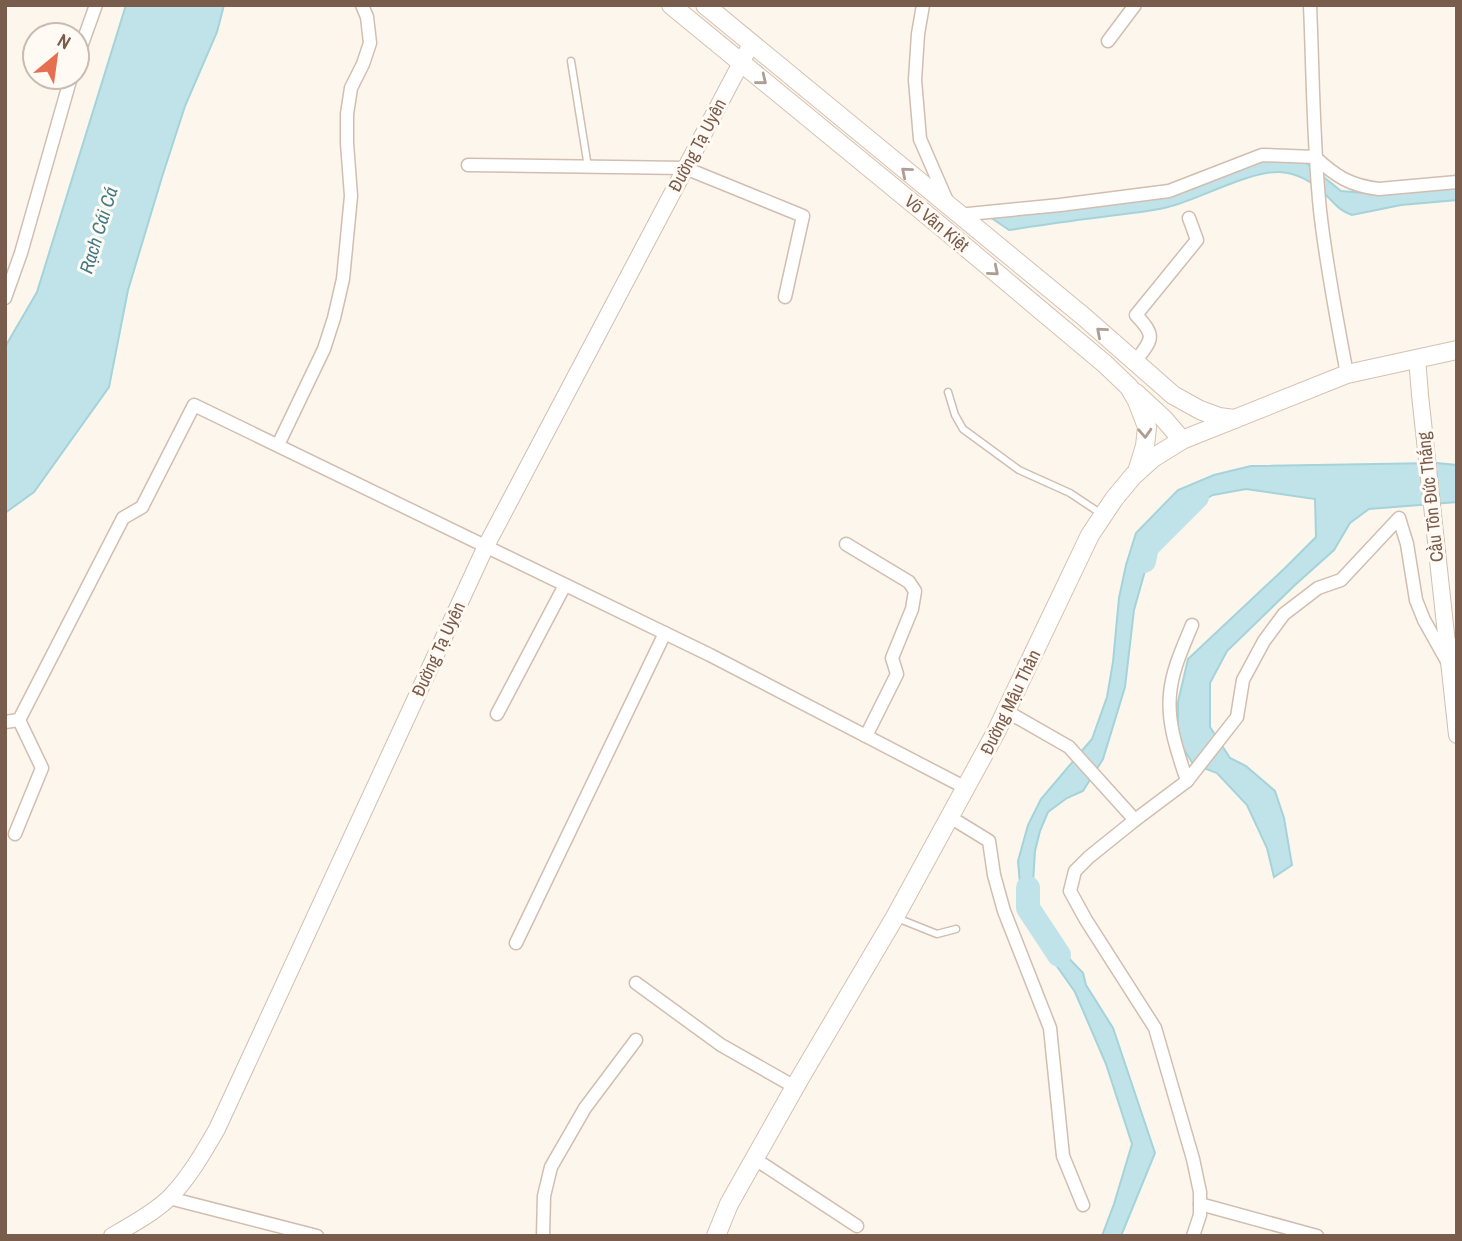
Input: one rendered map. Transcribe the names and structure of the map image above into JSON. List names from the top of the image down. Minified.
{"streets":{"main road":["Võ Văn Kiệt","Đường Mậu Thân"],"street":["Đường Tạ Uyên","Cầu Tôn Đức Thắng"]},"crossings":[["Đường Tạ Uyên","Võ Văn Kiệt"],["Võ Văn Kiệt","Đường Mậu Thân"],["Cầu Tôn Đức Thắng","Đường Mậu Thân"]],"water":["Rạch Cái Cá"],"north":"top right"}
